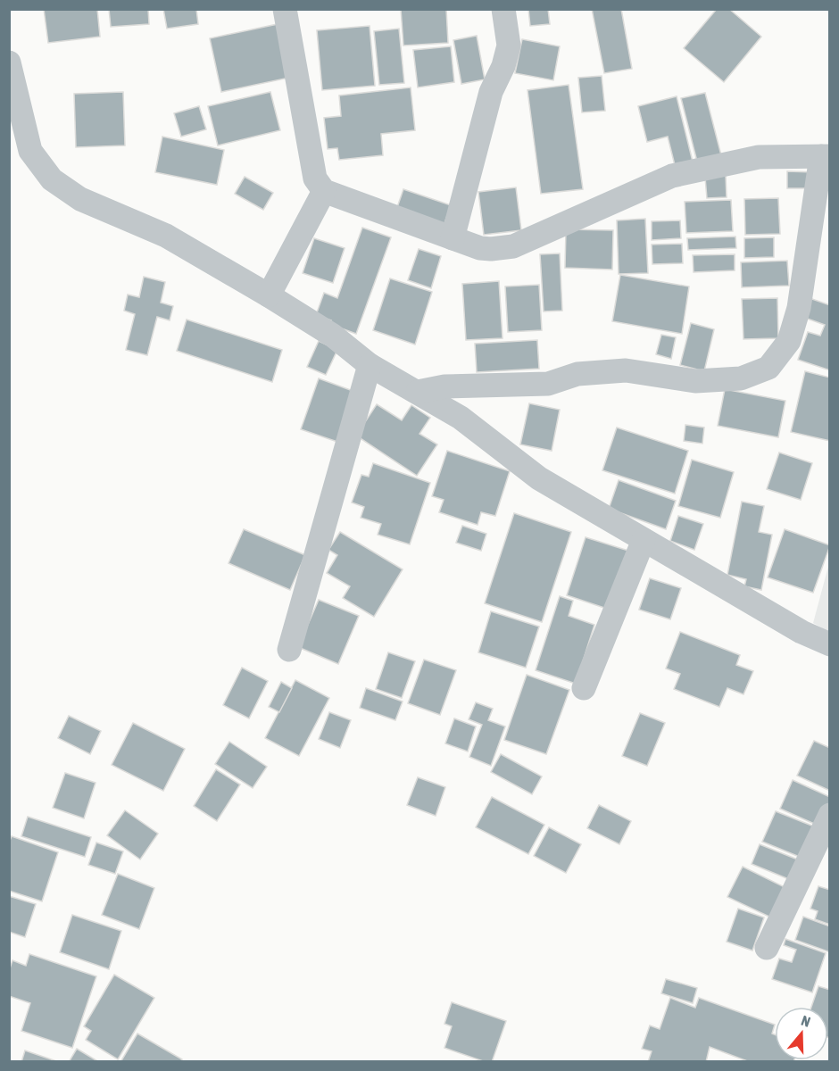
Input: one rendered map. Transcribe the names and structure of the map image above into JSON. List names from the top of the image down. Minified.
{"north":"top"}
